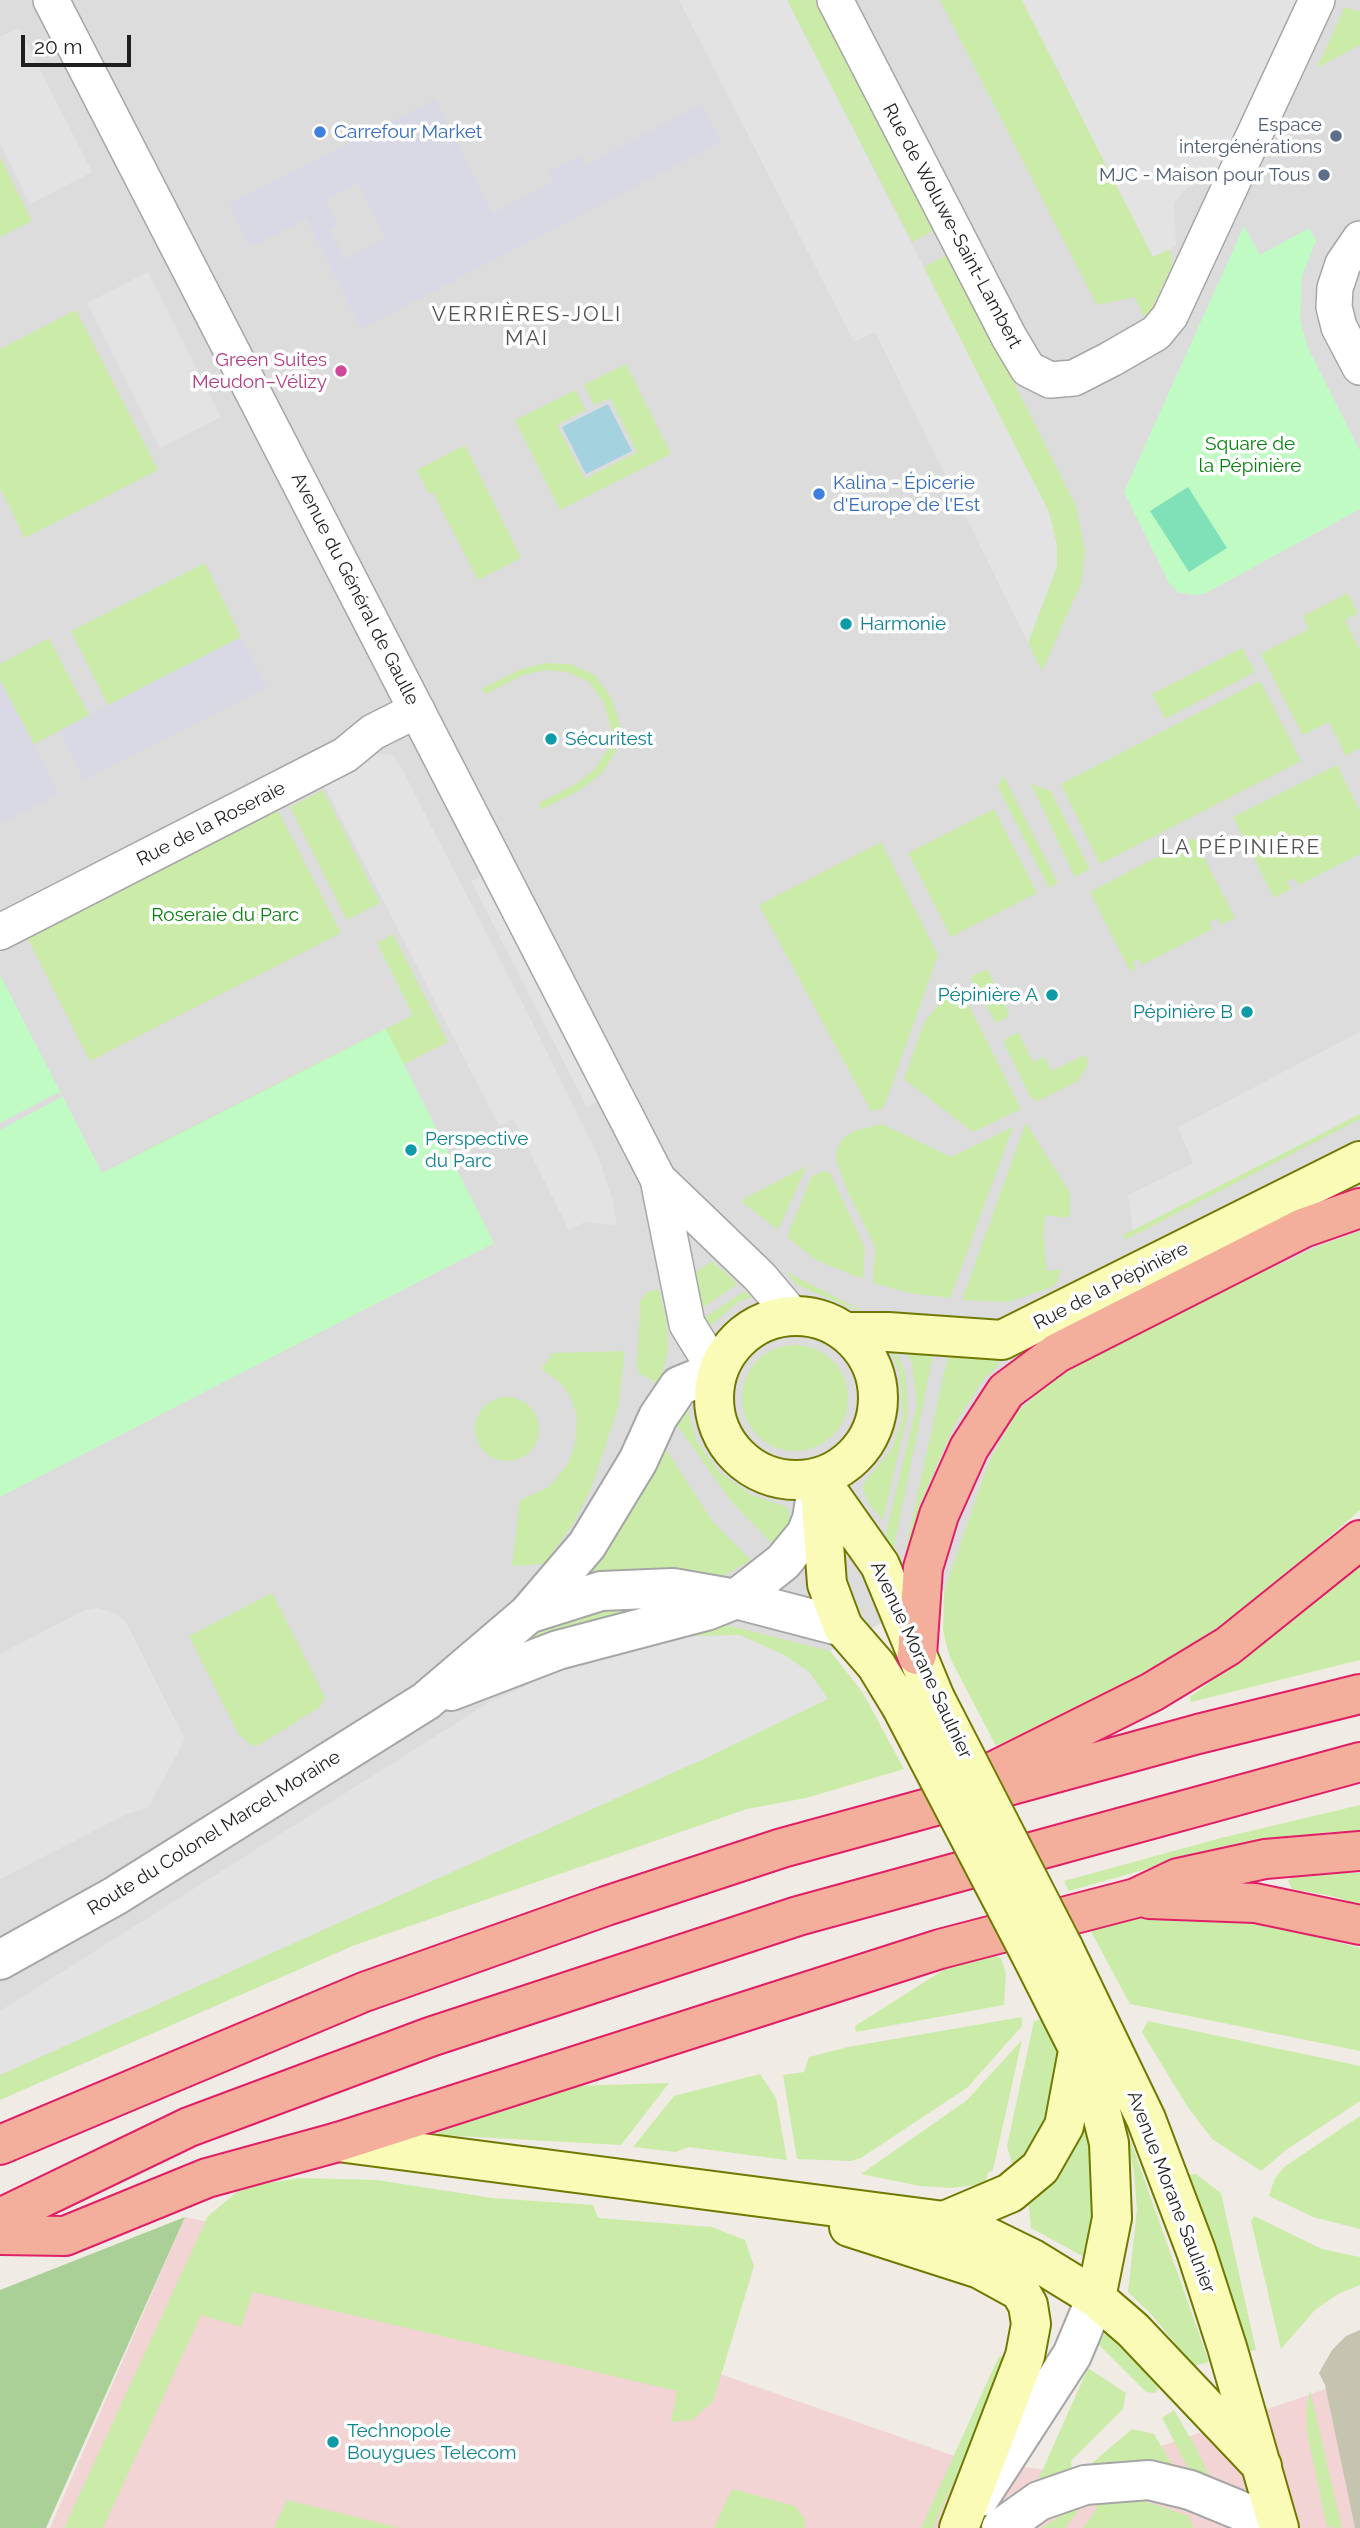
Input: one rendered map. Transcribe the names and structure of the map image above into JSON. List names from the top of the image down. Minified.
{"streets":{"main road":["Rue de la Pépinière","Avenue Morane Saulnier"],"street":["Rue de Woluwe-Saint-Lambert","Avenue du Général de Gaulle","Rue de la Roseraie","Route du Colonel Marcel Moraine"]},"crossings":[["Avenue du Général de Gaulle","Rue de la Roseraie"],["Avenue du Général de Gaulle","Rue de la Pépinière"],["Avenue du Général de Gaulle","Avenue Morane Saulnier"],["Avenue du Général de Gaulle","Route du Colonel Marcel Moraine"],["Rue de la Pépinière","Avenue Morane Saulnier"],["Rue de la Pépinière","Route du Colonel Marcel Moraine"],["Avenue Morane Saulnier","Route du Colonel Marcel Moraine"]],"districts":["VERRIÈRES-JOLI MAI","LA PÉPINIÈRE"],"parks":["Square de la Pépinière","Roseraie du Parc"],"places":["Carrefour Market","Espace intergénérations","MJC - Maison pour Tous","Green Suites Meudon–Vélizy","Kalina - Épicerie d'Europe de l'Est","Harmonie","Sécuritest","Pépinière A","Pépinière B","Perspective du Parc","Technopole Bouygues Telecom"],"scale_bar":"20 m"}
